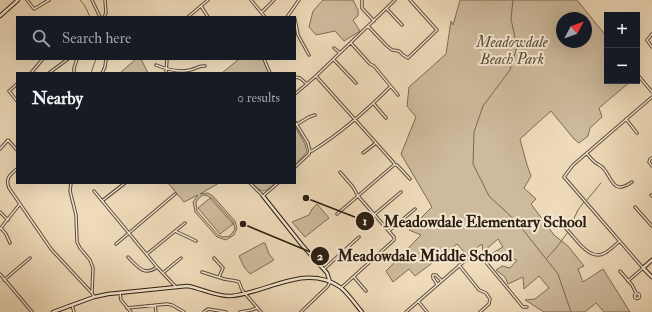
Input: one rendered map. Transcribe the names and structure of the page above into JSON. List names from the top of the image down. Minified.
{"parks":["Meadowdale Beach Park"],"places":["Meadowdale Elementary School","Meadowdale Middle School"],"north":"top right","page":{"map_buttons":["+","−"],"search":"Search here","heading":["Nearby","0 results"]}}
